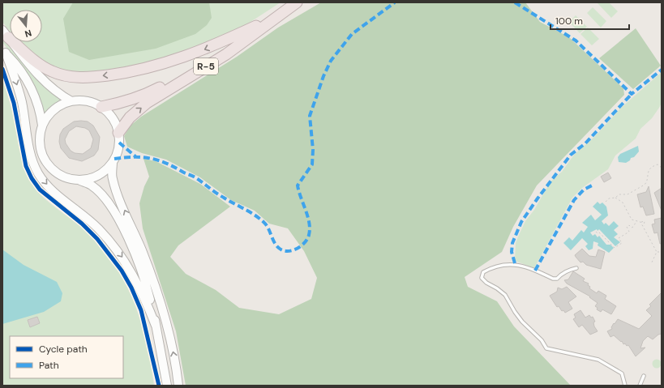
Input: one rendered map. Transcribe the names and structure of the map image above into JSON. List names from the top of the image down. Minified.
{"streets":{"highway":["R-5"]},"legend":["Cycle path","Path"],"scale_bar":"100 m","north":"bottom"}
